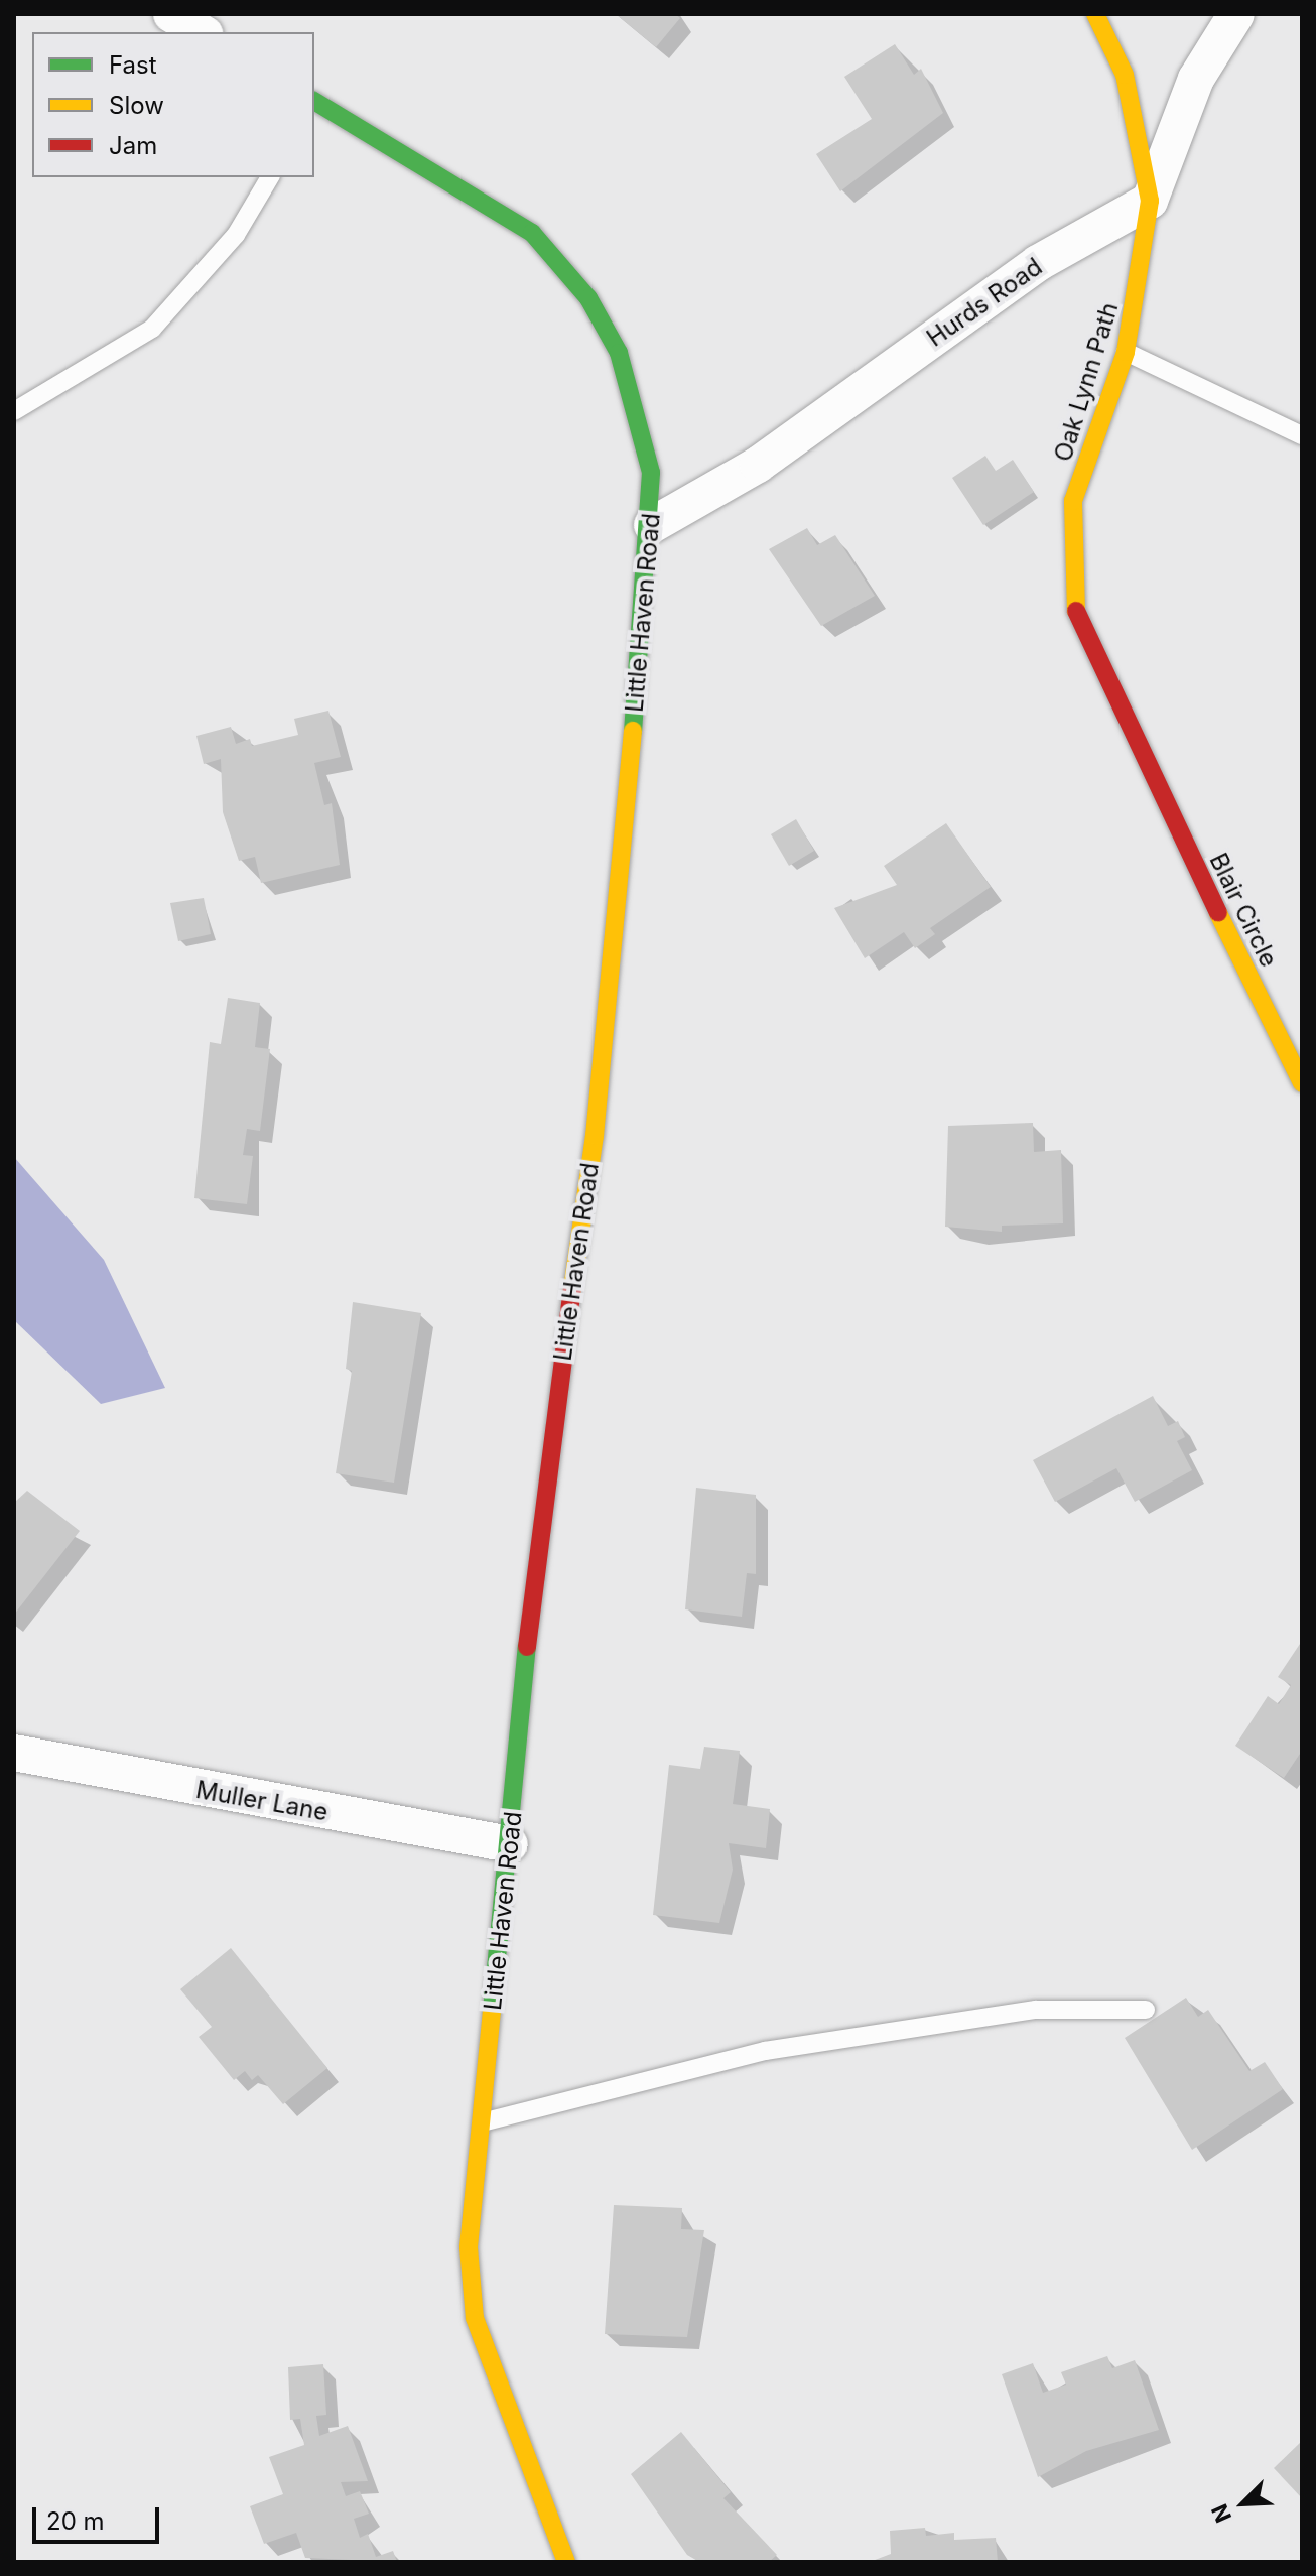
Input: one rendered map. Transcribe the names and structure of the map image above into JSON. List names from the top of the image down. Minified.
{"streets":{"street":["Hurds Road","Oak Lynn Path","Little Haven Road","Blair Circle","Muller Lane"]},"crossings":[["Hurds Road","Oak Lynn Path"],["Hurds Road","Little Haven Road"],["Oak Lynn Path","Blair Circle"],["Little Haven Road","Muller Lane"]],"legend":["Fast","Slow","Jam"],"scale_bar":"20 m","north":"bottom left"}
